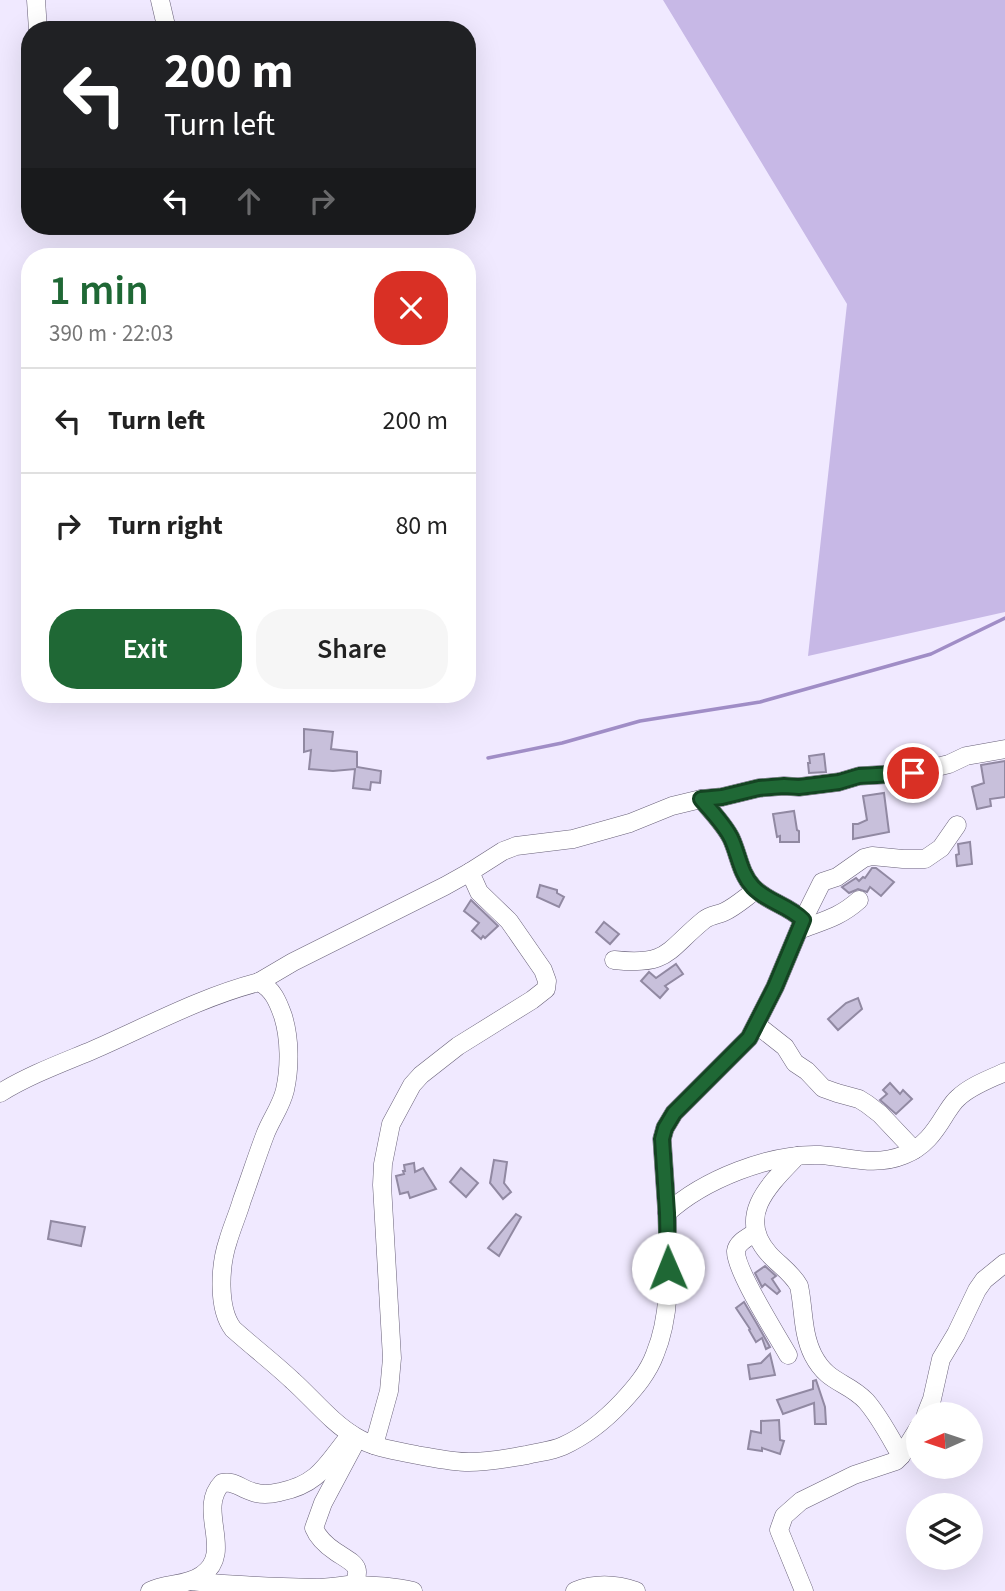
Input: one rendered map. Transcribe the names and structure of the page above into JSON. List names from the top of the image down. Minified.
{"north":"left","page":{"turn":["200 m","Turn left"],"heading":["1 min","390 m · 22:03"],"list":[{"name":"Turn left","value":"200 m"},{"name":"Turn right","value":"80 m"}],"buttons":["Exit","Share"]}}
